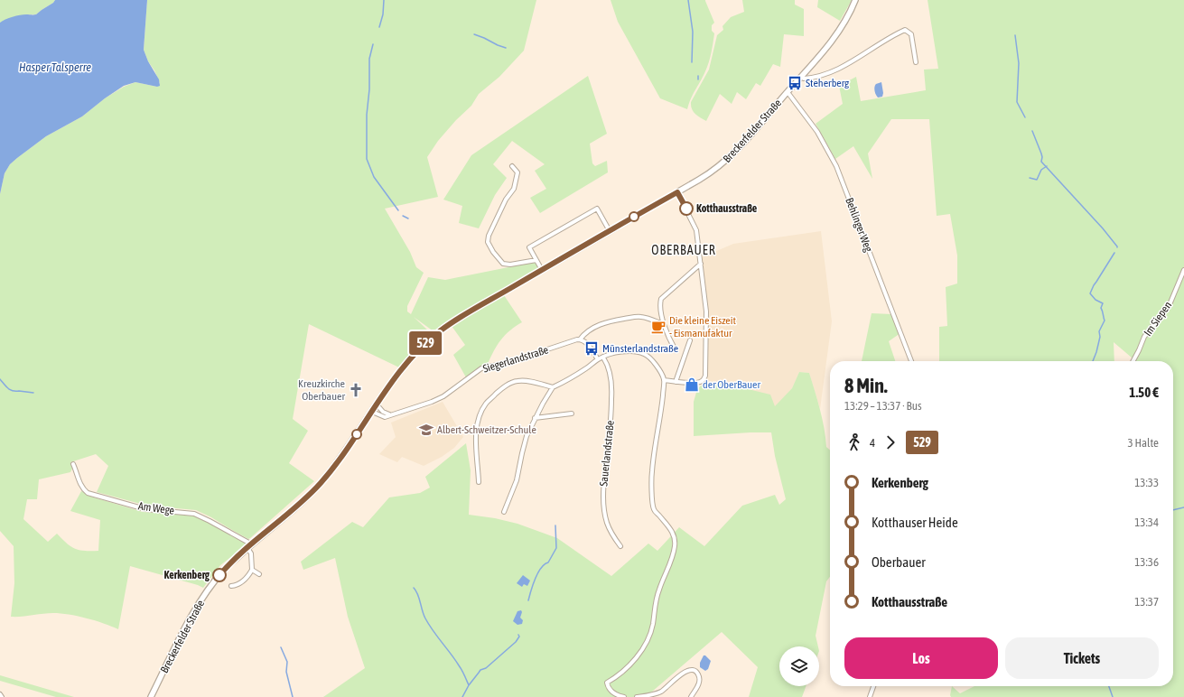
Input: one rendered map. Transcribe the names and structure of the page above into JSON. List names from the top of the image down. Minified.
{"streets":{"main road":["Breckerfelder Straße"],"street":["Behlinger Weg","Im Siepen","Siegerlandstraße","Sauerlandstraße","Am Wege"]},"crossings":[["Breckerfelder Straße","Behlinger Weg"],["Breckerfelder Straße","Siegerlandstraße"],["Breckerfelder Straße","Am Wege"]],"districts":["OBERBAUER"],"water":["Hasper Talsperre"],"places":{"bus stop":["Steherberg","Münsterlandstraße"],"other":["Kotthausstraße","Kerkenberg"],"cafe":["Die kleine Eiszeit - Eismanufaktur"],"shop":["der OberBauer"],"church":["Kreuzkirche Oberbauer"],"school or university":["Albert-Schweitzer-Schule"]},"lines":["bus line 529"],"page":{"on_map":"529","heading":["8 Min.","13:29 – 13:37 · Bus","1.50 €"],"legs":["4","529","3 Halte"],"list":[{"name":"Kerkenberg","value":"13:33"},{"name":"Kotthauser Heide","value":"13:34"},{"name":"Oberbauer","value":"13:36"},{"name":"Kotthausstraße","value":"13:37"}],"buttons":["Los","Tickets"]}}
